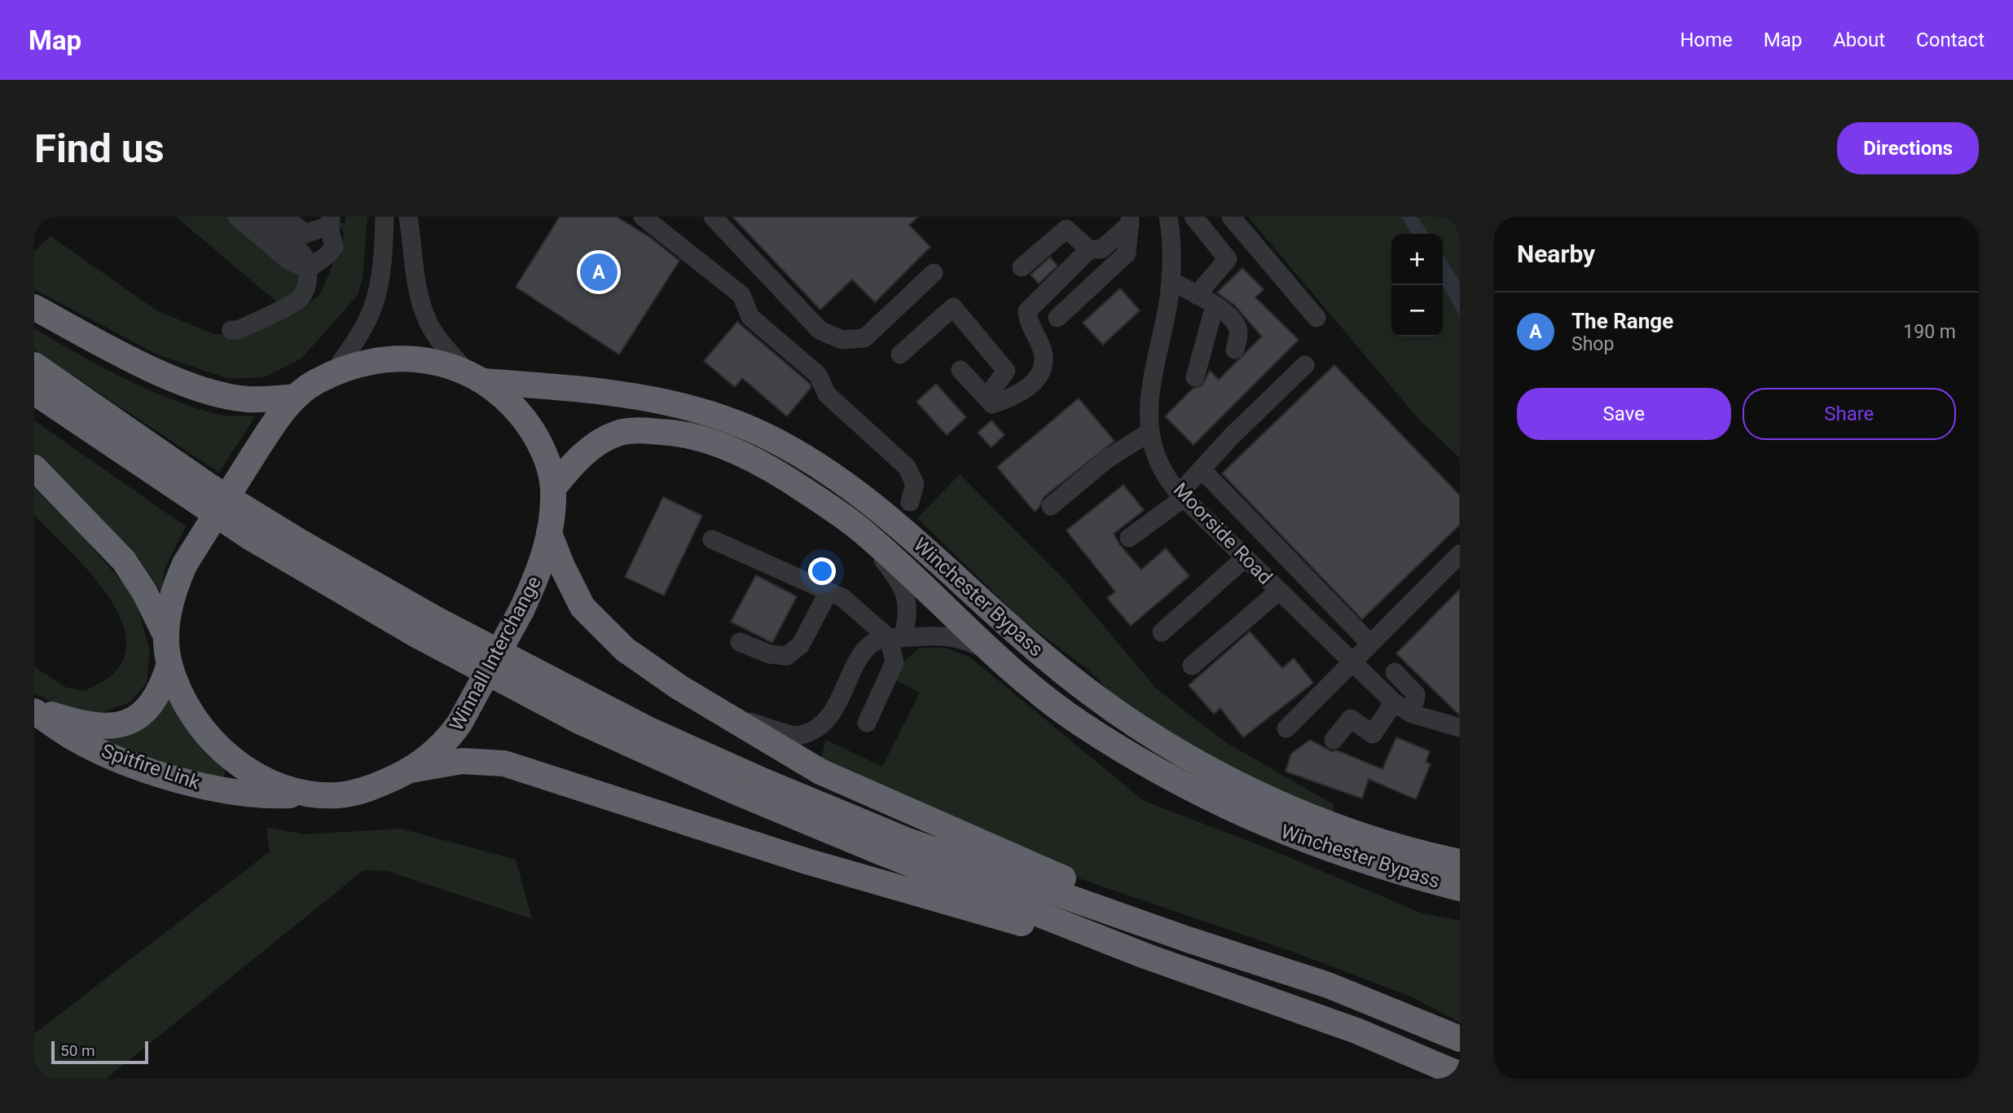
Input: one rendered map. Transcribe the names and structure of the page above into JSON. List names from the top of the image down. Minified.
{"streets":{"highway":["Winchester Bypass","Winnall Interchange","Spitfire Link"],"street":["Moorside Road"]},"crossings":[["Winchester Bypass","Winnall Interchange"],["Winnall Interchange","Spitfire Link"]],"scale_bar":"50 m","page":{"header":"Map","nav":["Home","Map","About","Contact"],"buttons":["Directions",["Save","Share"]],"title":"Find us","heading":"Nearby","map_buttons":["+","−"],"pins":"A","list":[{"mark":"A","name":"The Range","note":"Shop","value":"190 m"}],"scale":"50 m"}}
